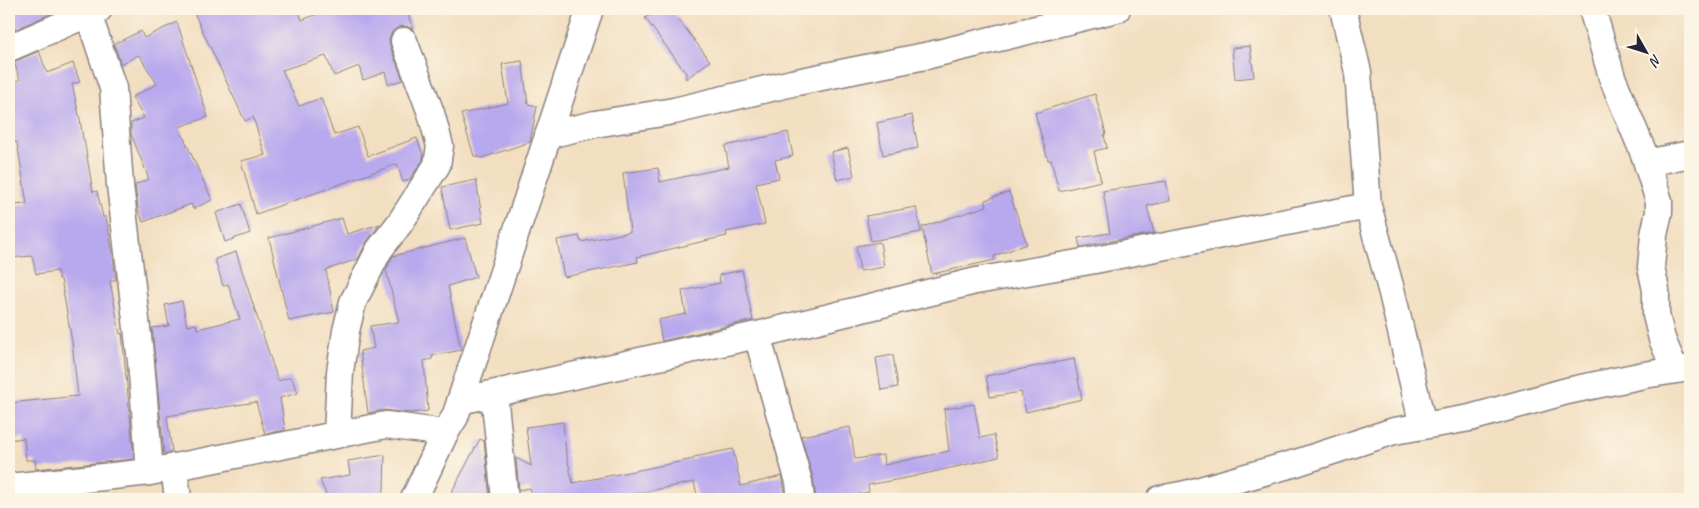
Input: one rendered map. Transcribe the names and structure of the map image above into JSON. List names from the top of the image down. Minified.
{"north":"bottom right"}
